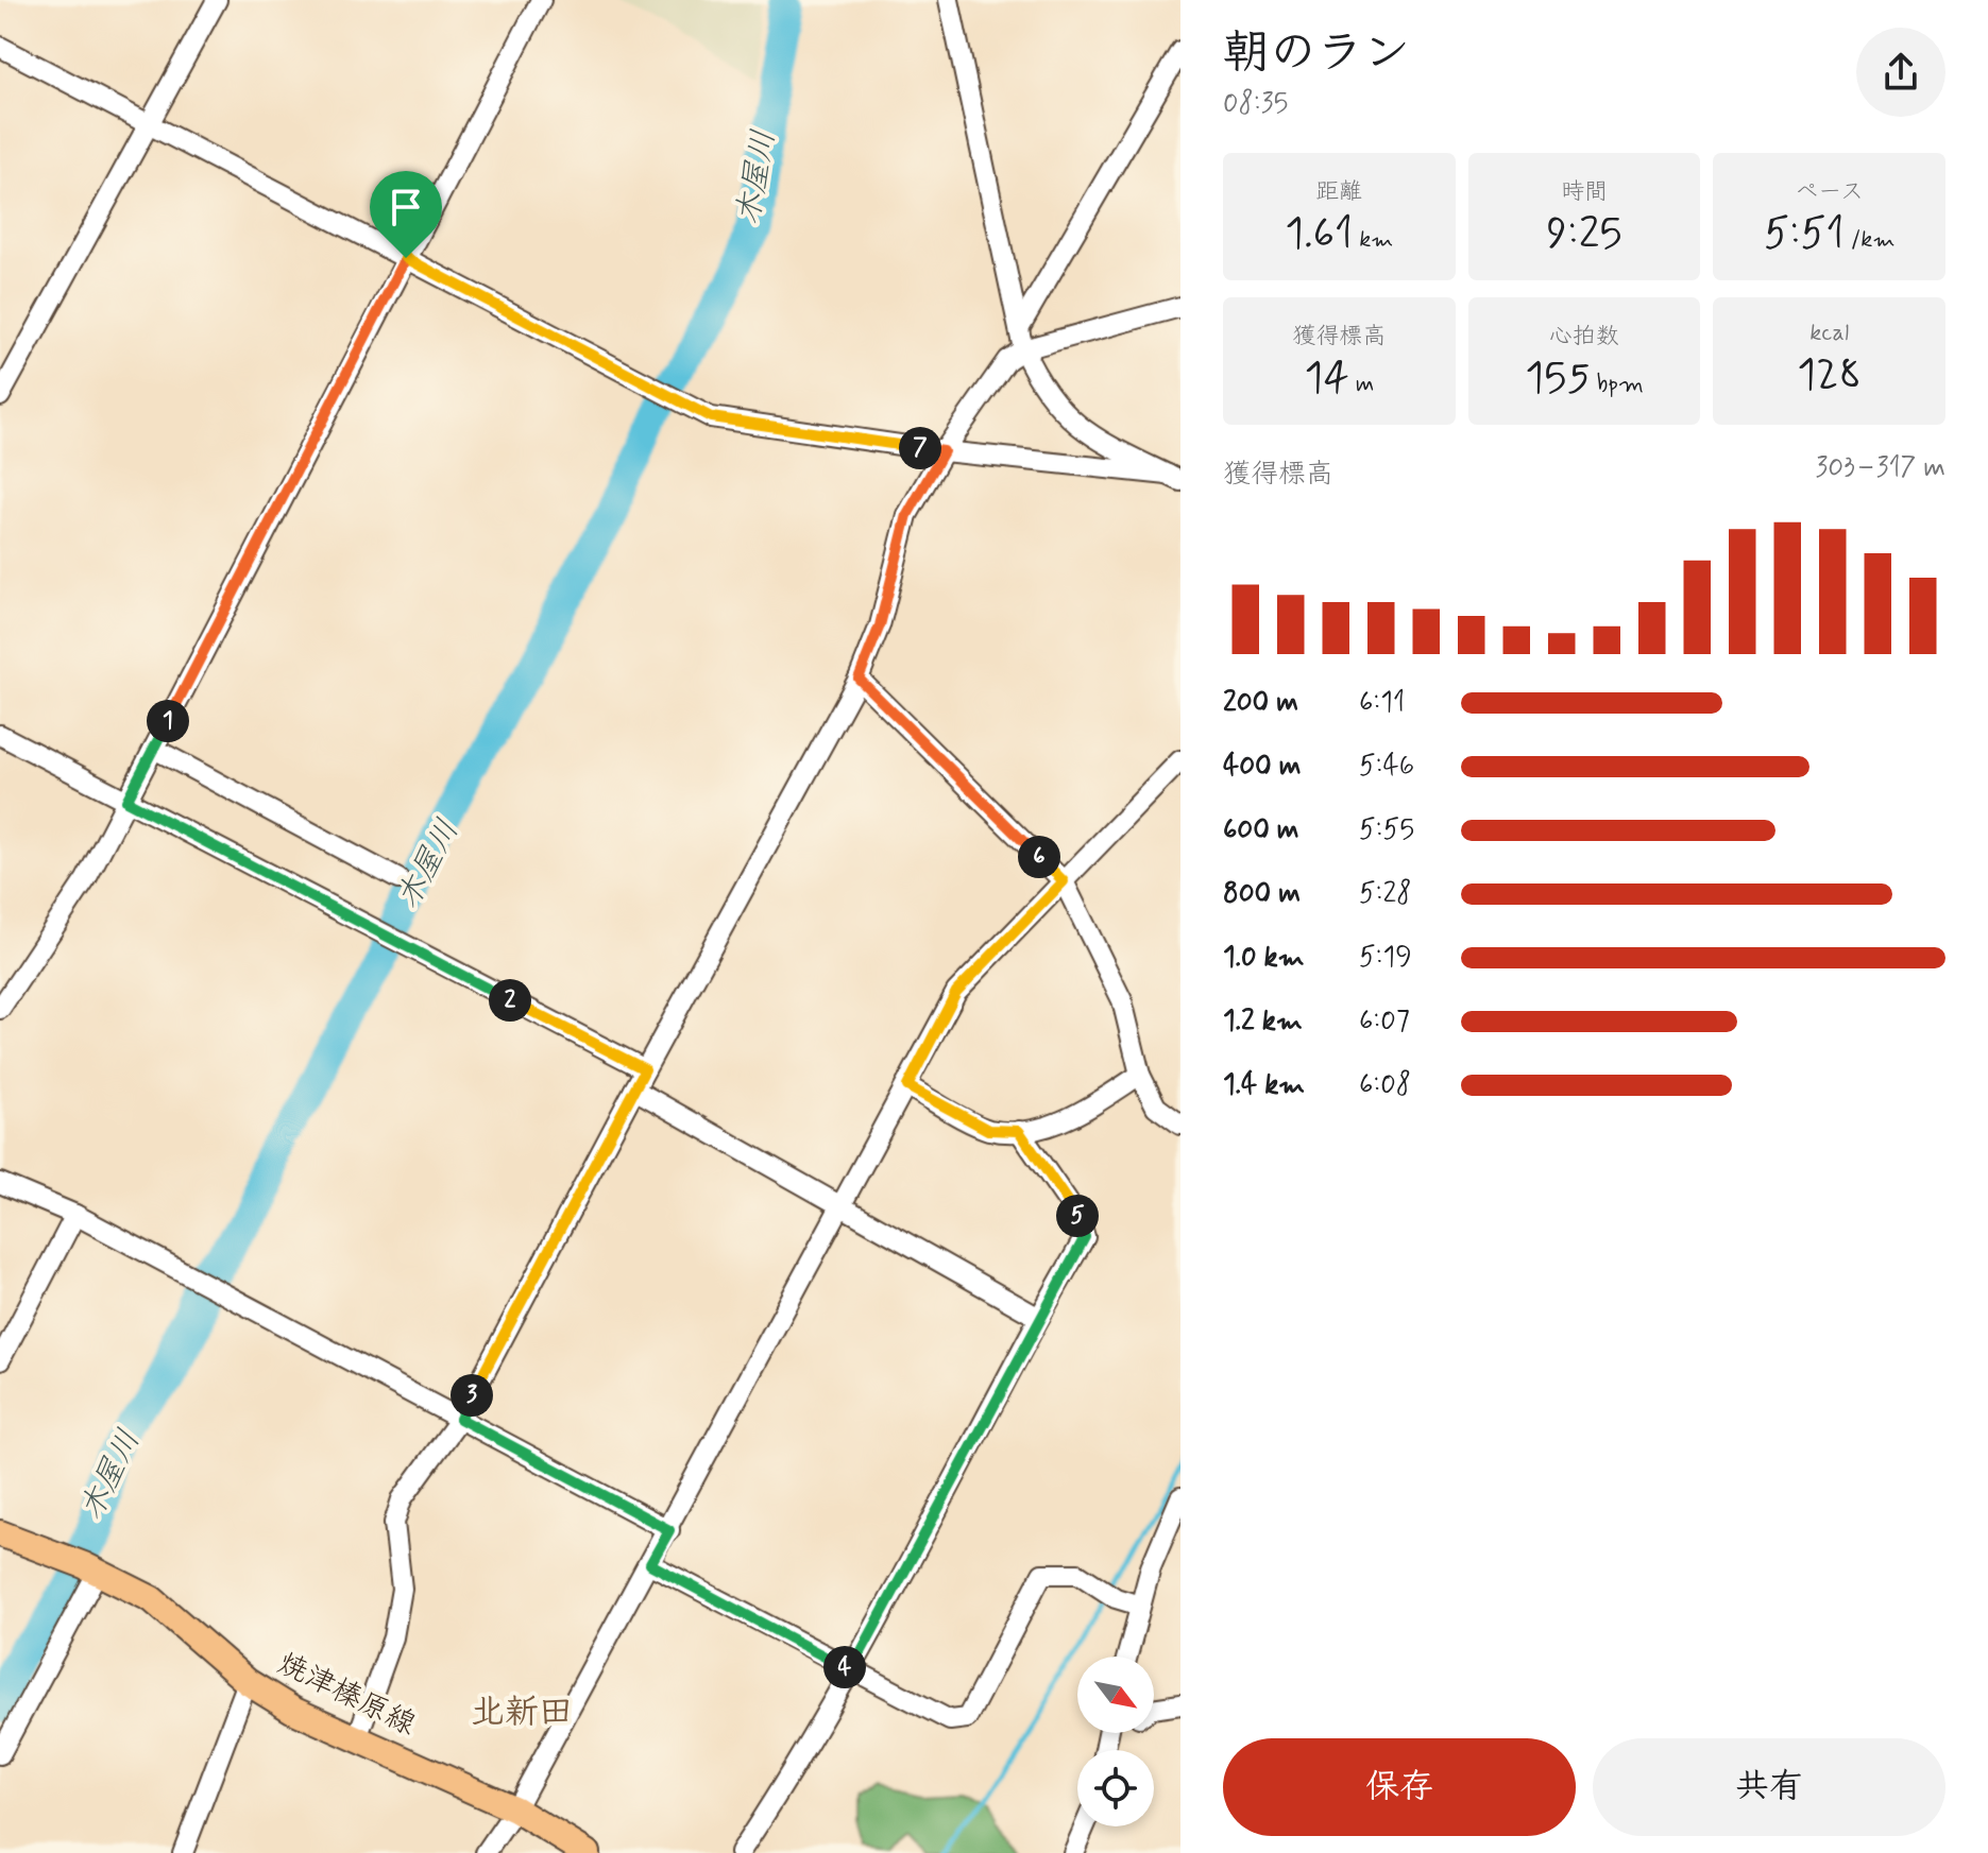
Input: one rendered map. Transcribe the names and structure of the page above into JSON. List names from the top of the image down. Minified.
{"streets":{"main road":["焼津榛原線"]},"districts":["北新田"],"water":["木屋川"],"north":"bottom right","page":{"heading":["朝のラン","08:35"],"stats":[["距離","1.61 km"],["時間","9:25"],["ペース","5:51 /km"],["獲得標高","14 m"],["心拍数","155 bpm"],["kcal","128"]],"pins":["7","1","6","2","5","3","4"],"chart":["獲得標高","303–317 m"],"list":[{"name":"200 m","note":"6:11"},{"name":"400 m","note":"5:46"},{"name":"600 m","note":"5:55"},{"name":"800 m","note":"5:28"},{"name":"1.0 km","note":"5:19"},{"name":"1.2 km","note":"6:07"},{"name":"1.4 km","note":"6:08"}],"buttons":["保存","共有"]}}
